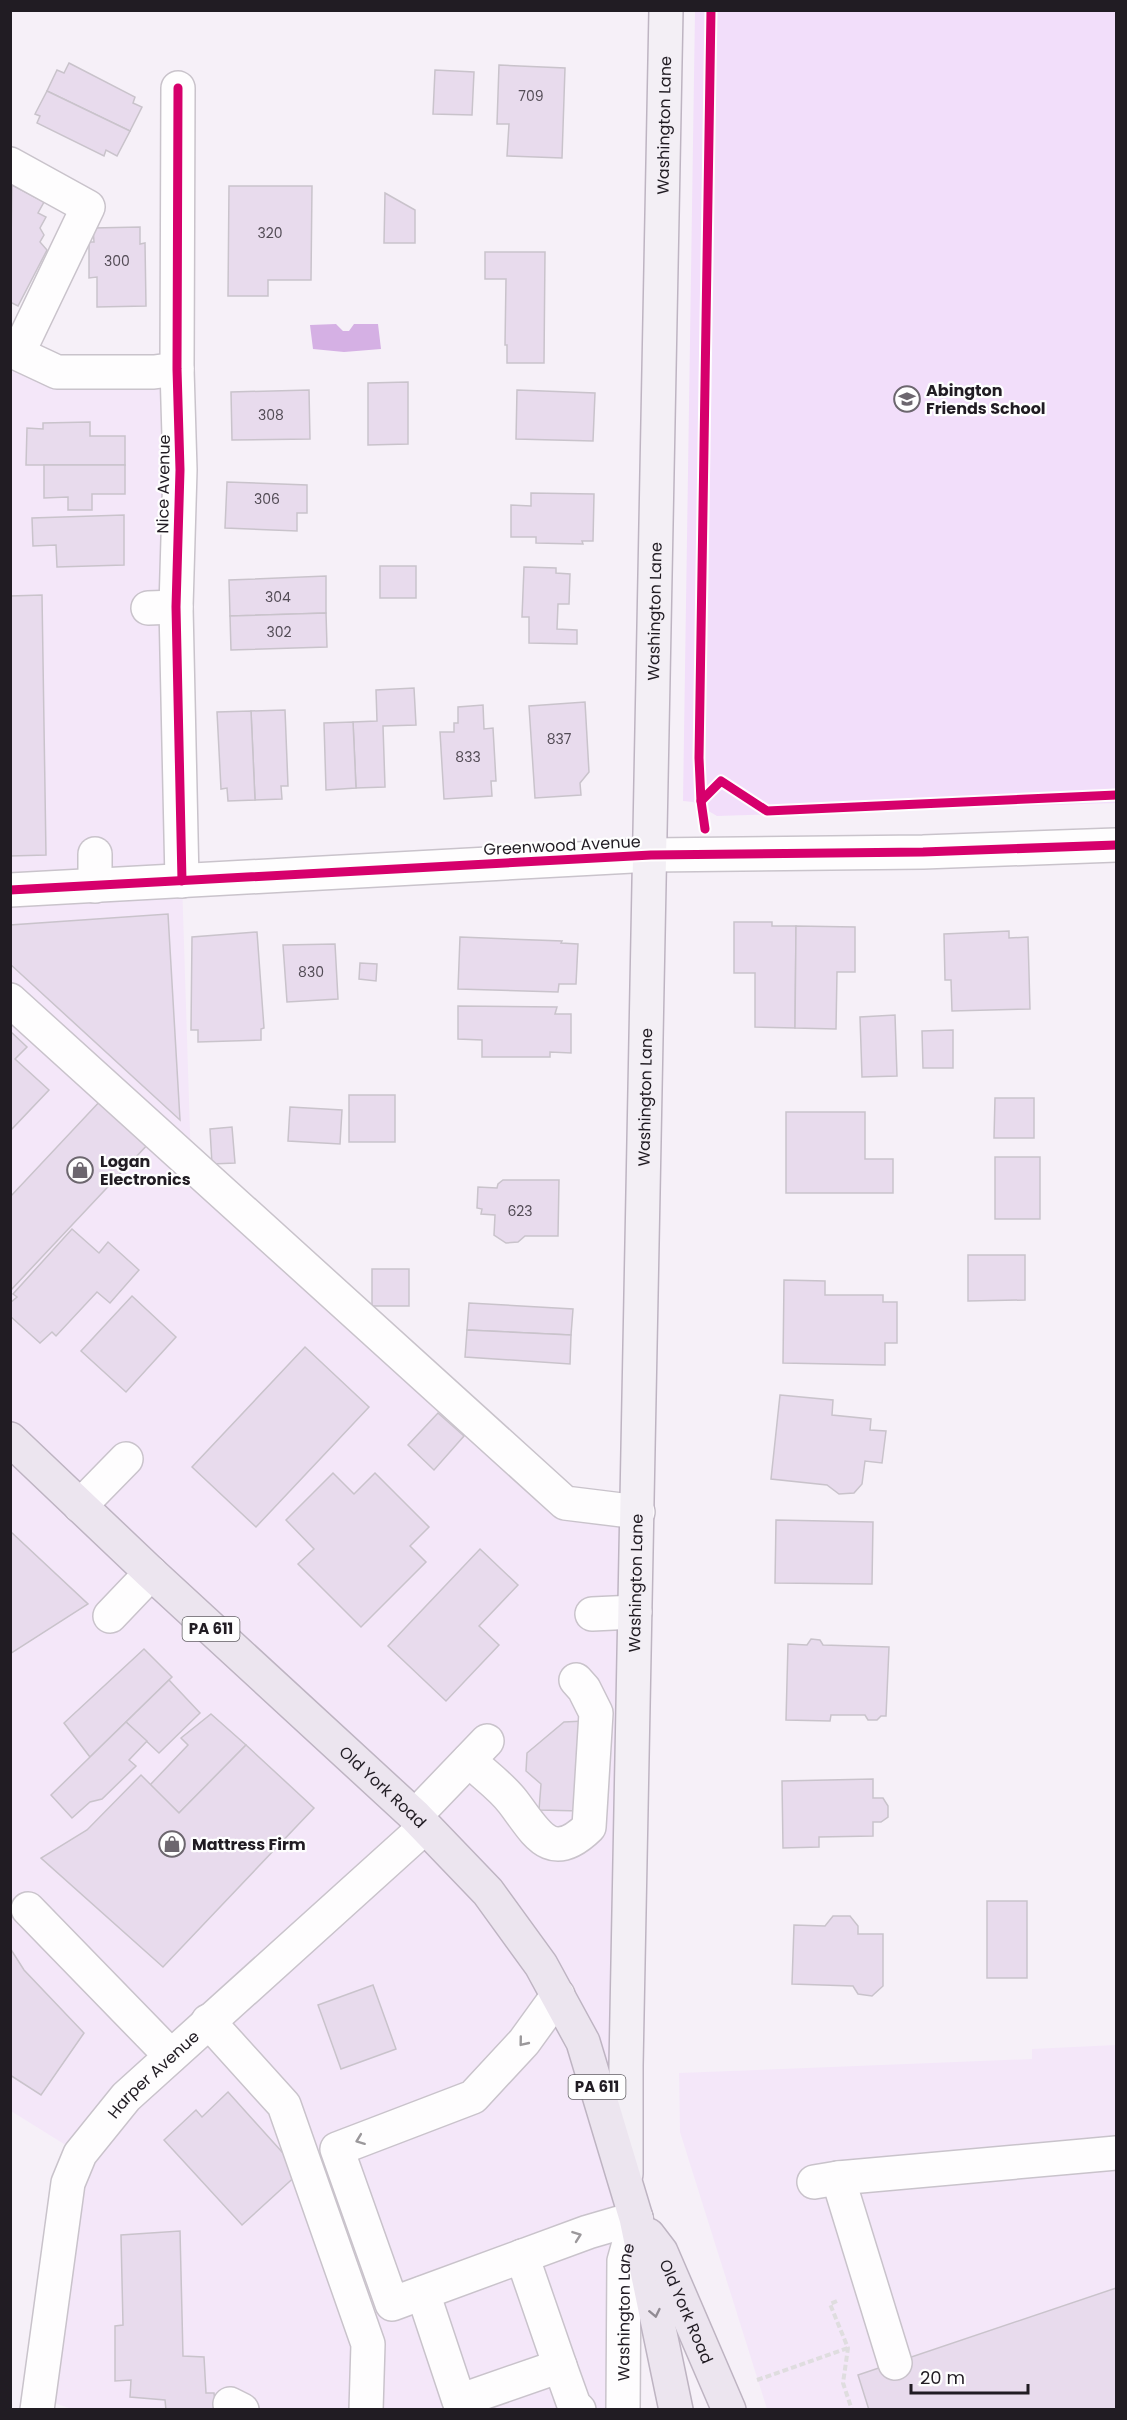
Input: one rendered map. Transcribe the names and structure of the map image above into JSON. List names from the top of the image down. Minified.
{"streets":{"highway":["PA 611","Old York Road"],"main road":["Washington Lane"],"street":["Nice Avenue","Greenwood Avenue","Harper Avenue"]},"crossings":[["Washington Lane","Greenwood Avenue"],["Washington Lane","Old York Road"],["Nice Avenue","Greenwood Avenue"],["Old York Road","Harper Avenue"]],"places":{"school or university":["Abington Friends School"],"shop":["Logan Electronics","Mattress Firm"]},"house_numbers":["709","320","300","308","306","304","302","837","833","830","623"],"scale_bar":"20 m"}
